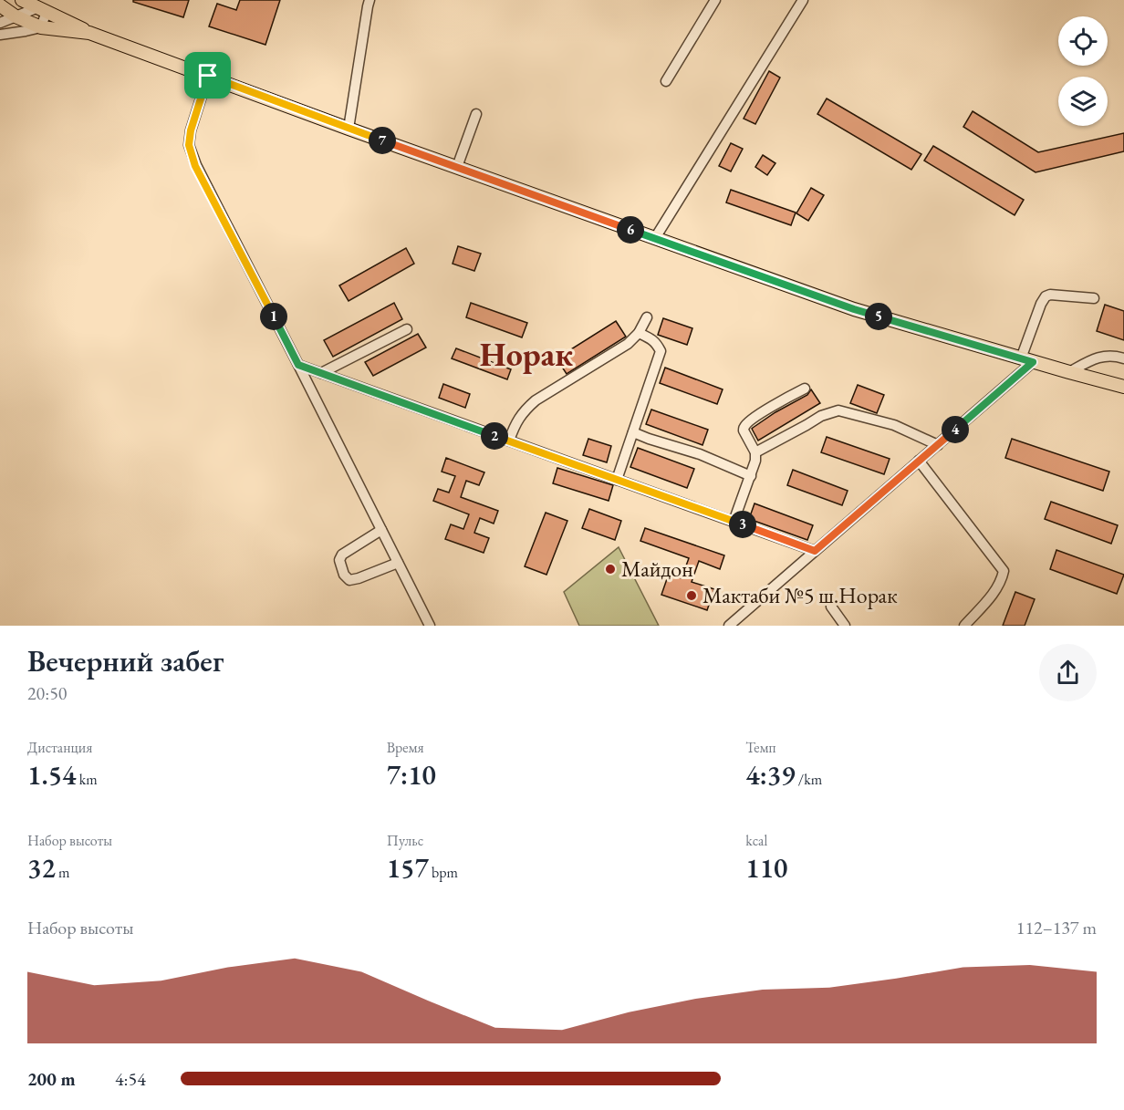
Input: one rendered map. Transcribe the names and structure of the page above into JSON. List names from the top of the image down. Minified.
{"districts":["Норак"],"places":["Майдон","Мактаби №5 ш.Норак"],"page":{"pins":["7","6","1","5","4","2","3"],"heading":["Вечерний забег","20:50"],"stats":[["Дистанция","1.54 km"],["Время","7:10"],["Темп","4:39 /km"],["Набор высоты","32 m"],["Пульс","157 bpm"],["kcal","110"]],"chart":["Набор высоты","112–137 m"],"list":[{"name":"200 m","note":"4:54"}]}}
